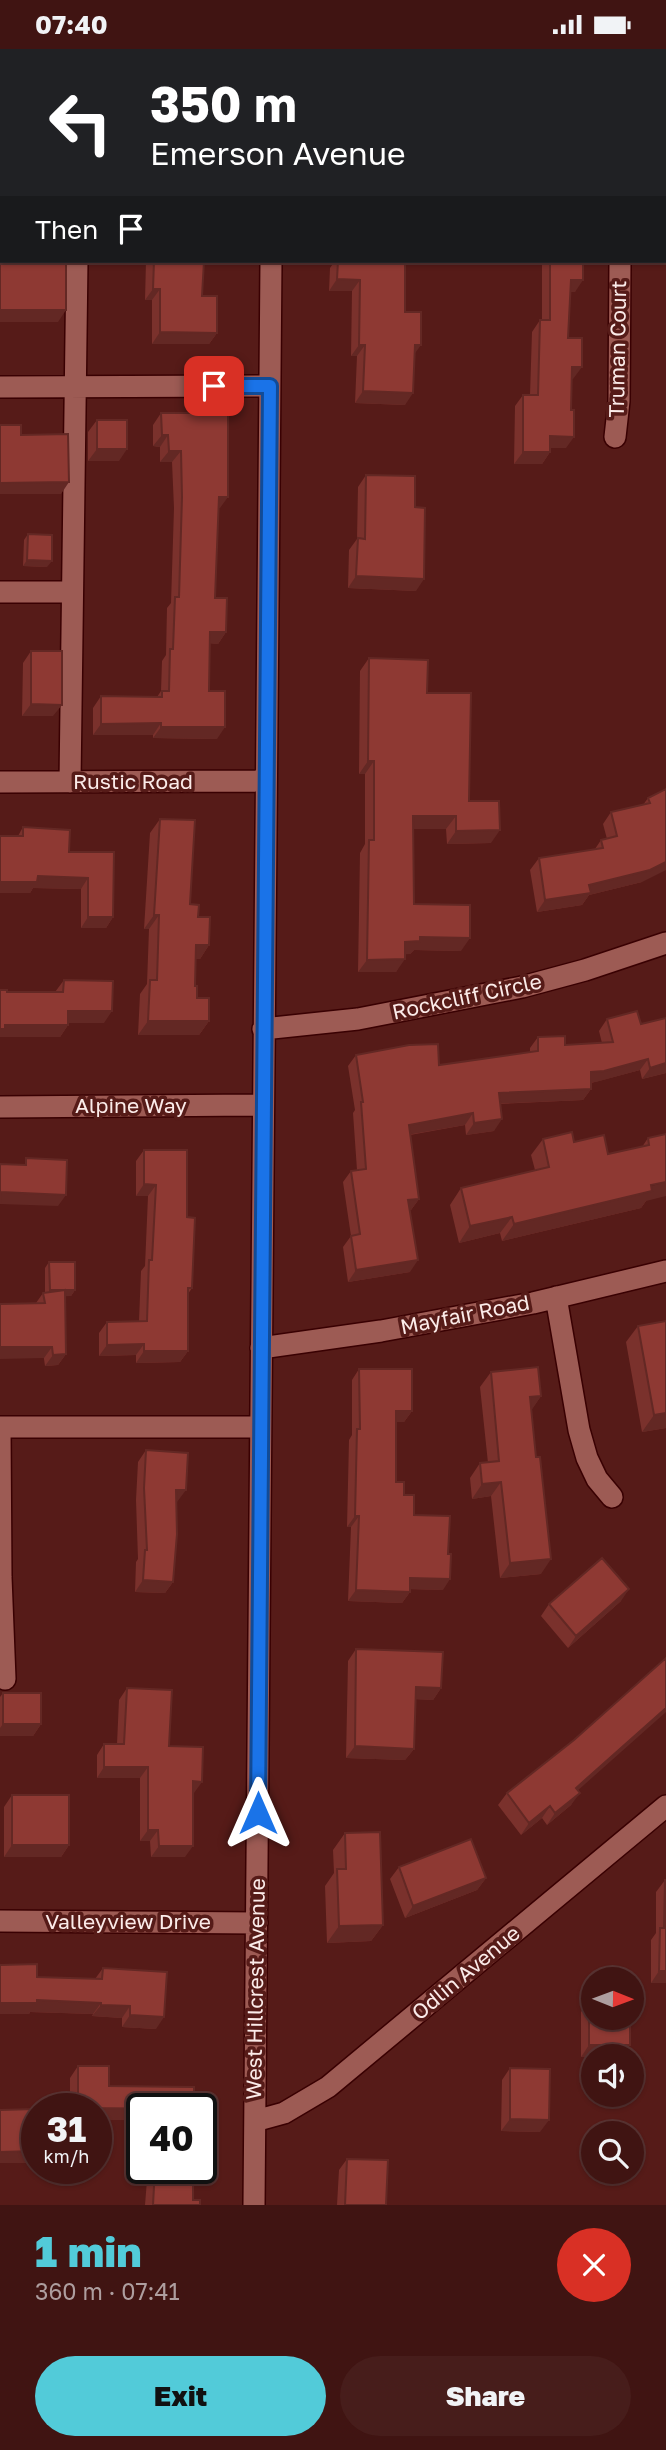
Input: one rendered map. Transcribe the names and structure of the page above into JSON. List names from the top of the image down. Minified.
{"streets":{"street":["Truman Court","Rustic Road","Rockcliff Circle","Alpine Way","Mayfair Road","Valleyview Drive","Odlin Avenue","West Hillcrest Avenue"]},"crossings":[["Rustic Road","West Hillcrest Avenue"],["Rockcliff Circle","West Hillcrest Avenue"],["Alpine Way","West Hillcrest Avenue"],["Mayfair Road","West Hillcrest Avenue"],["Valleyview Drive","West Hillcrest Avenue"],["Odlin Avenue","West Hillcrest Avenue"]],"north":"right","page":{"status":"07:40","turn":["350 m","Emerson Avenue"],"then":"Then","speed":"31 km/h","limit":"40","heading":["1 min","360 m · 07:41"],"buttons":["Exit","Share"]}}
